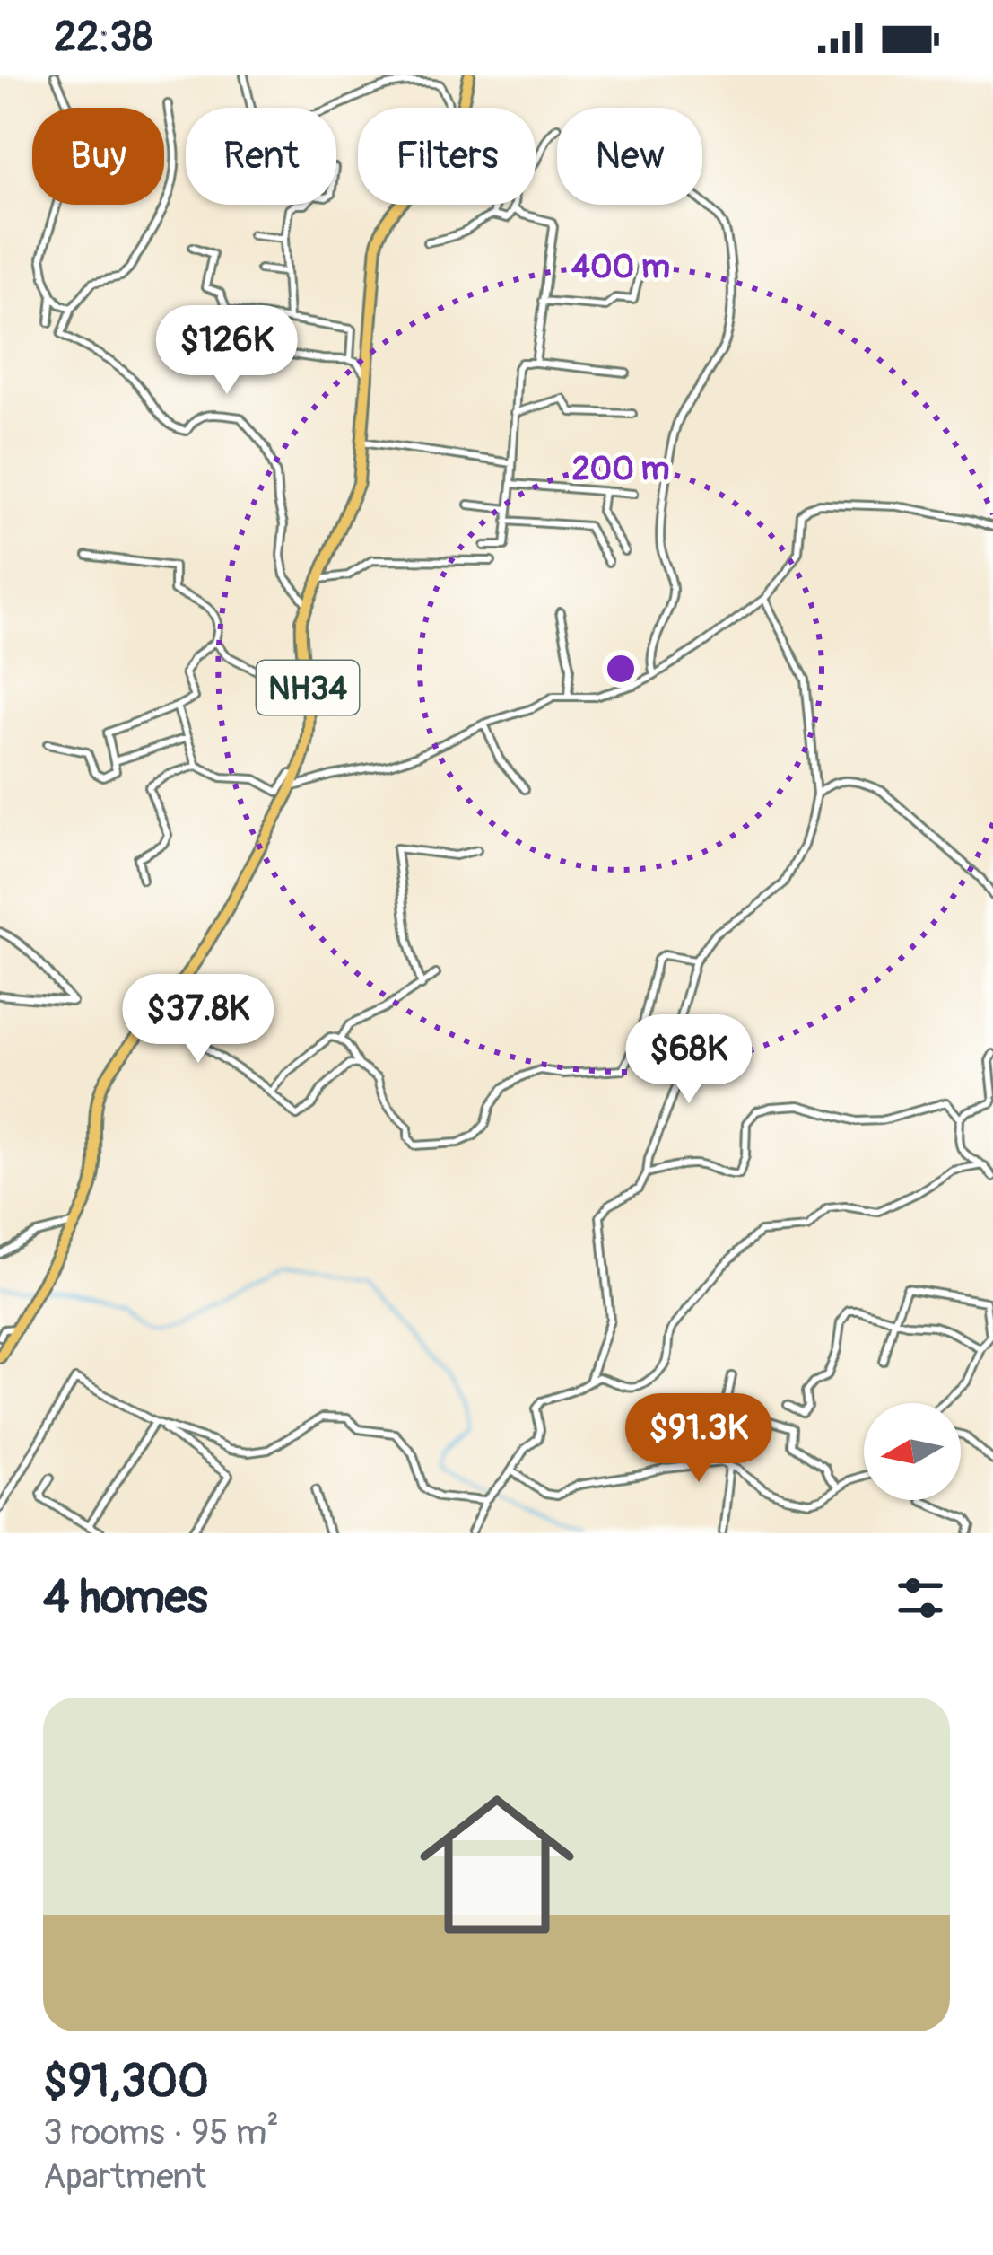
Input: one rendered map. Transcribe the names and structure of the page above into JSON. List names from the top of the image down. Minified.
{"streets":{"highway":["NH34"]},"north":"left","page":{"status":"22:38","chip":["Buy","Rent","Filters","New"],"price":["$126K","$37.8K","$68K","$91.3K"],"heading":"4 homes","list":[{"name":"$91,300","note":"3 rooms · 95 m² · Apartment"}]},"rings":["400 m","200 m"]}
